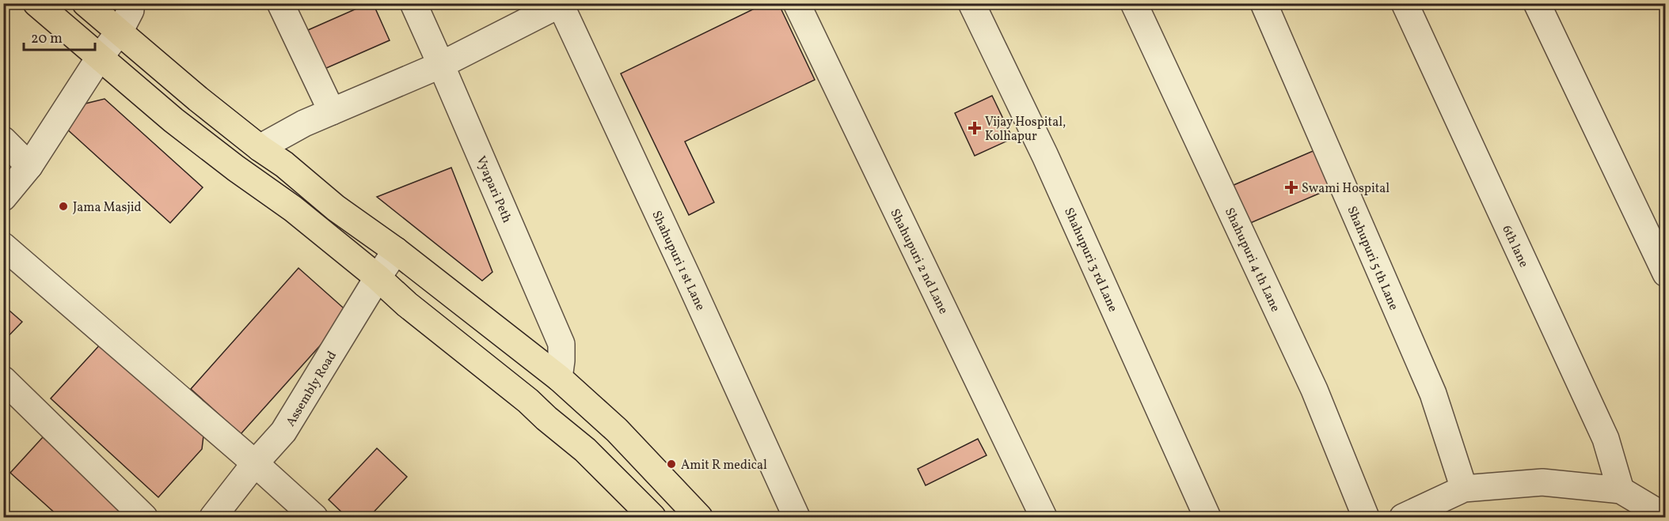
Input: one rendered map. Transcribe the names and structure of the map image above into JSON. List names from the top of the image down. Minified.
{"streets":{"street":["Vyapari Peth","6th lane","Shahupuri 5 th Lane","Shahupuri 3 rd Lane","Shahupuri 4 th Lane","Shahupuri 1 st Lane","Shahupuri 2 nd Lane","Assembly Road"]},"places":{"health":["Vijay Hospital, Kolhapur","Swami Hospital"],"other":["Jama Masjid","Amit R medical"]},"scale_bar":"20 m"}
